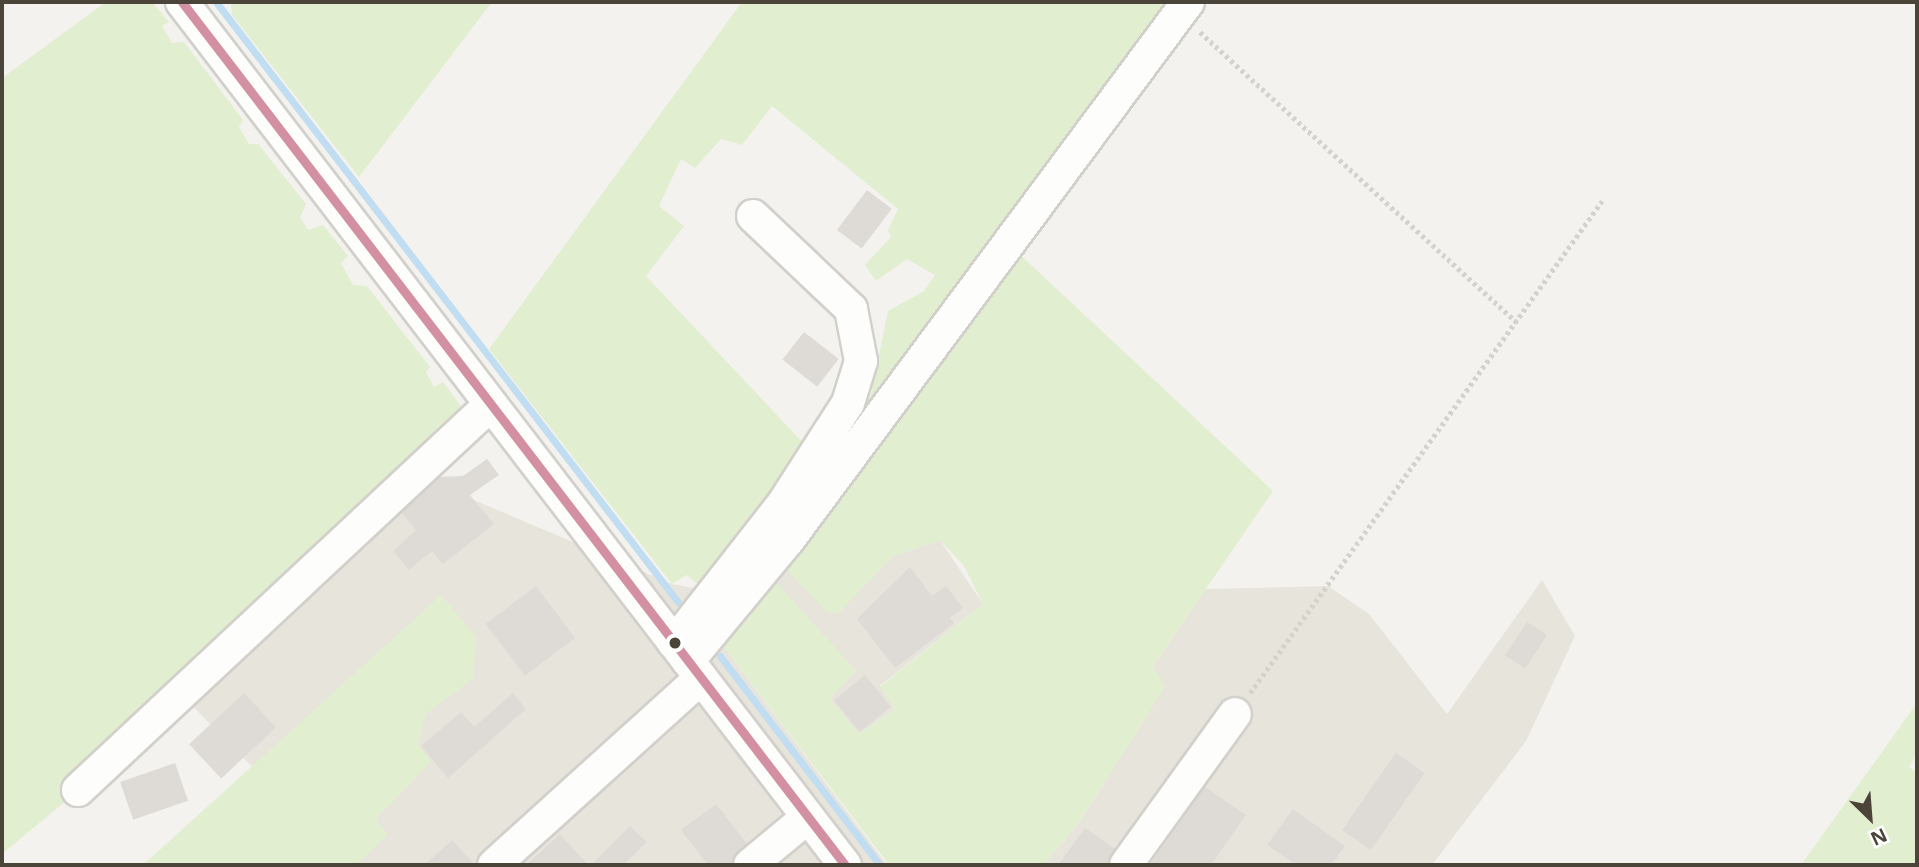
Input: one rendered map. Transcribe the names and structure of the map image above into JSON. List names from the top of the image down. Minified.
{"north":"bottom right"}
